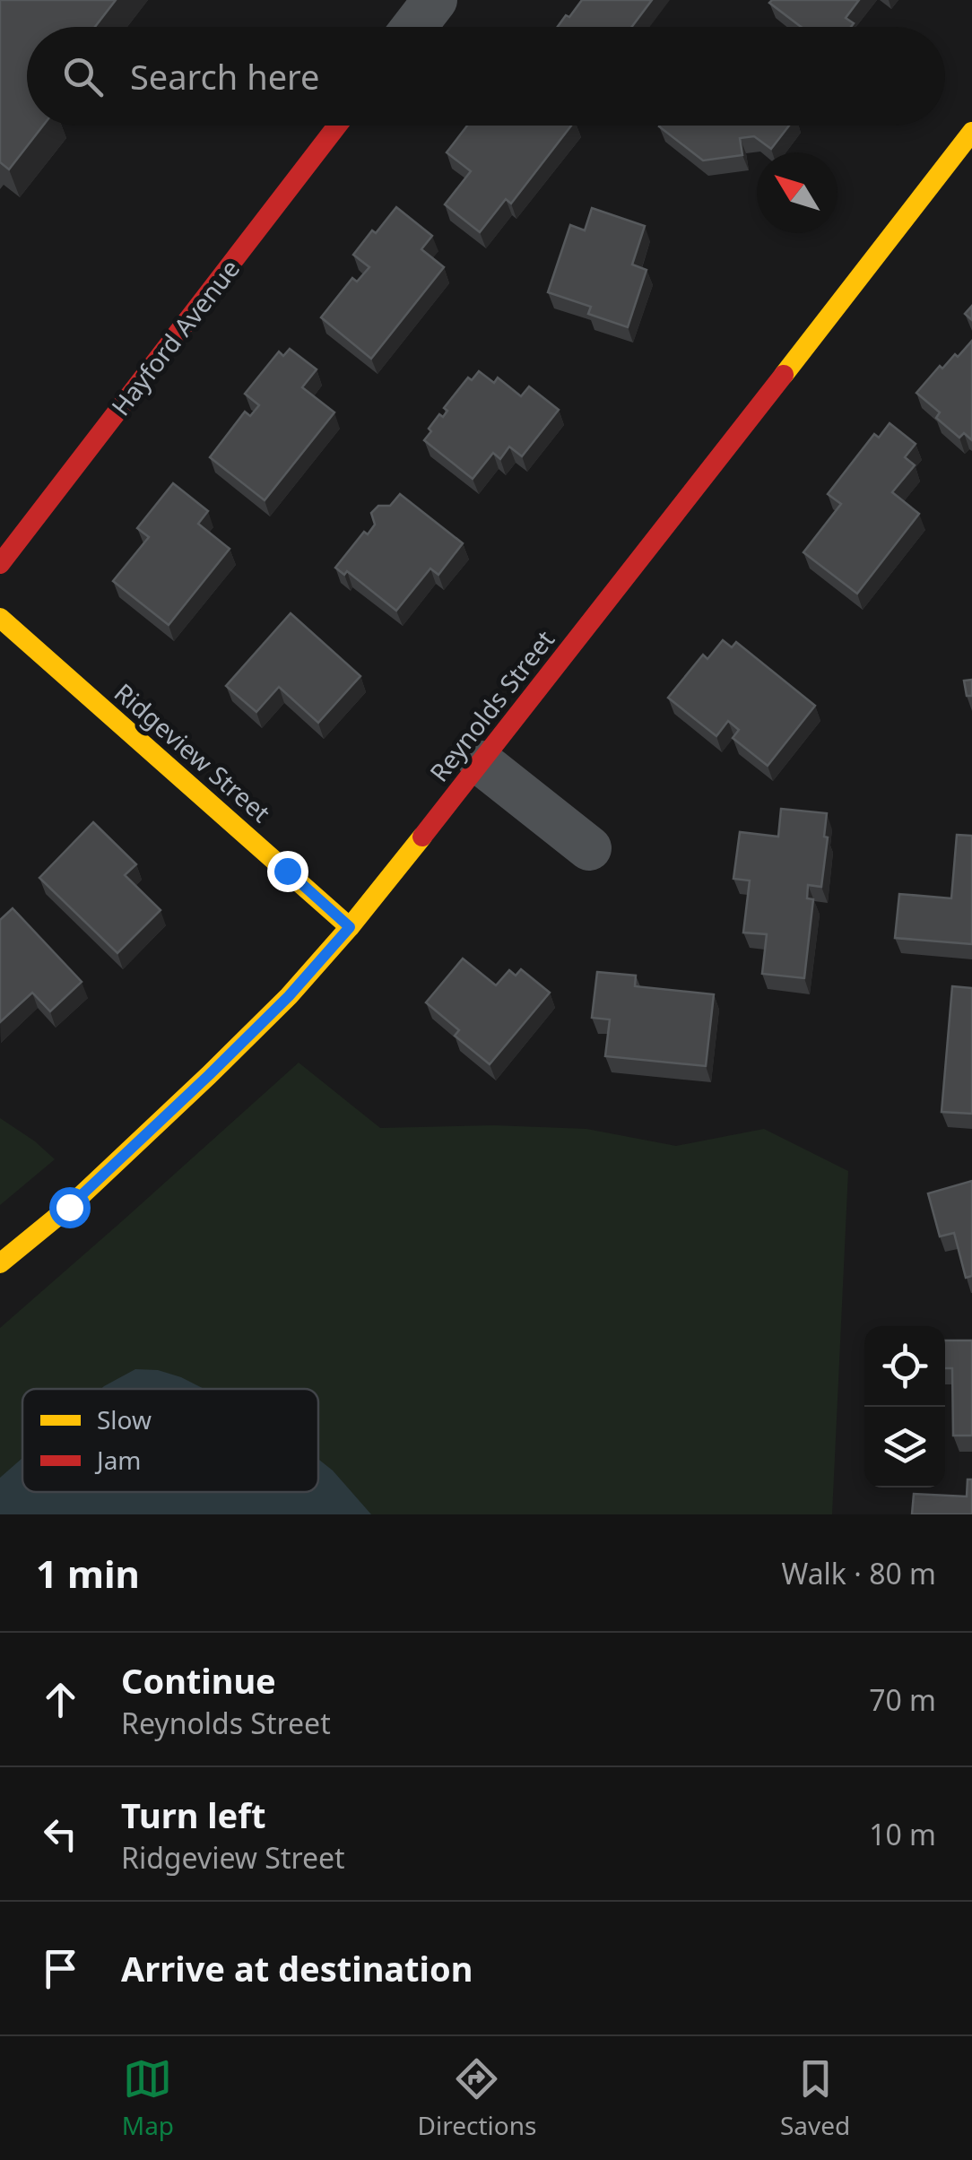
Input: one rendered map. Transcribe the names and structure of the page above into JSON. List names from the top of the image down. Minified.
{"streets":{"street":["Hayford Avenue","Reynolds Street","Ridgeview Street"]},"crossings":[["Reynolds Street","Ridgeview Street"]],"legend":["Slow","Jam"],"north":"top left","page":{"search":"Search here","heading":["1 min","Walk · 80 m"],"list":[["Continue","Reynolds Street","70 m"],["Turn left","Ridgeview Street","10 m"],"Arrive at destination"],"nav":["Map","Directions","Saved"]}}
